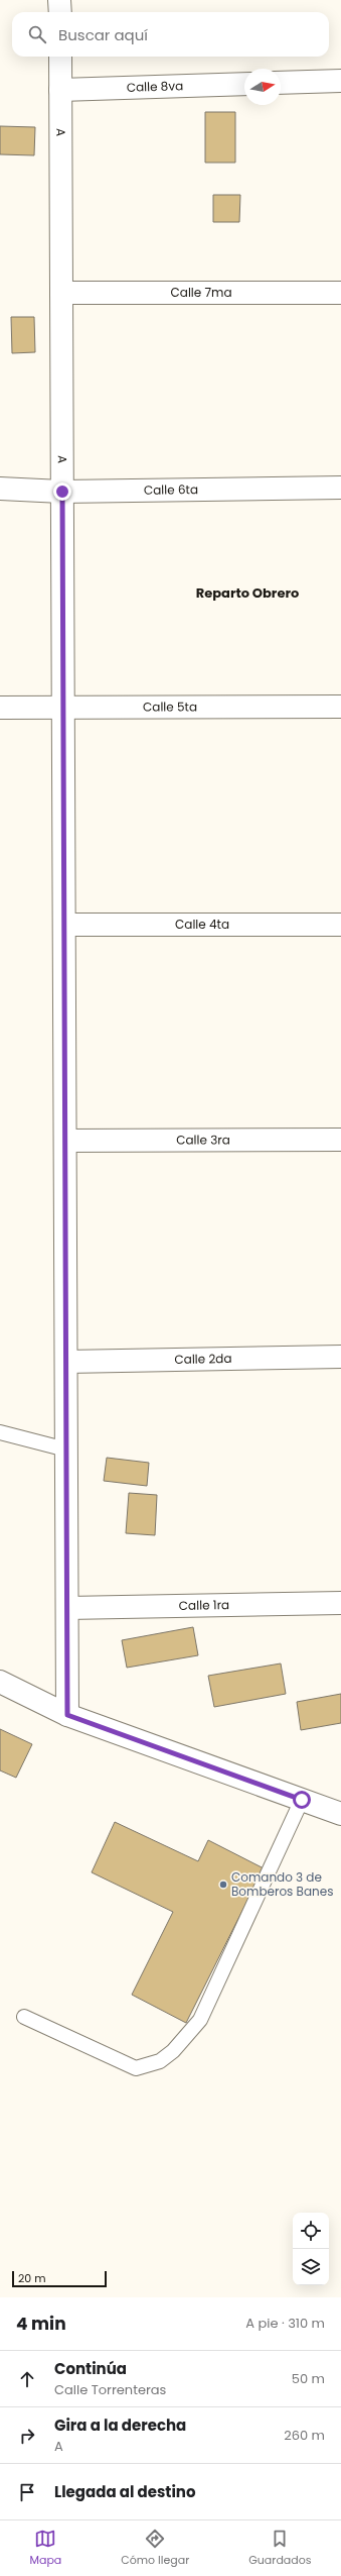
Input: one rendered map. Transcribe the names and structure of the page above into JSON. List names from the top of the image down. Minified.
{"streets":{"street":["Calle 8va","A","Calle 7ma","Calle 6ta","Calle 5ta","Calle 4ta","Calle 3ra","Calle 2da","Calle 1ra"]},"crossings":[["Calle 8va","A"],["A","Calle 7ma"],["A","Calle 6ta"],["A","Calle 5ta"],["A","Calle 4ta"],["A","Calle 3ra"],["A","Calle 2da"],["A","Calle 1ra"]],"districts":["Reparto Obrero"],"places":["Comando 3 de Bomberos Banes"],"scale_bar":"20 m","north":"right","page":{"search":"Buscar aquí","scale":"20 m","heading":["4 min","A pie · 310 m"],"list":[["Continúa","Calle Torrenteras","50 m"],["Gira a la derecha","A","260 m"],"Llegada al destino"],"nav":["Mapa","Cómo llegar","Guardados"]}}
